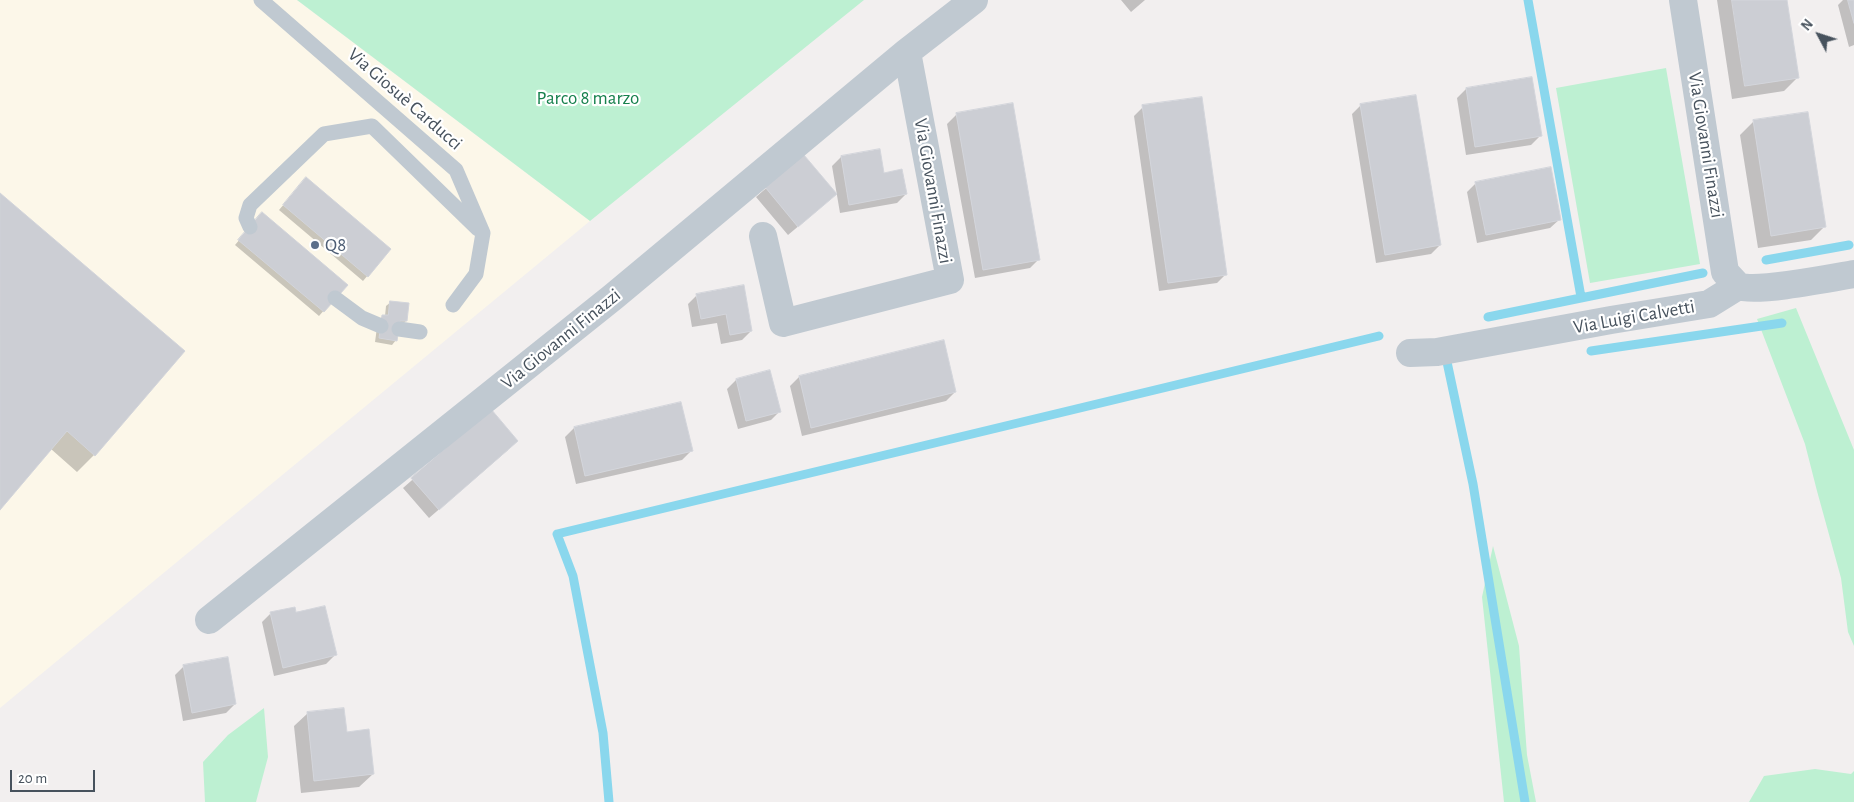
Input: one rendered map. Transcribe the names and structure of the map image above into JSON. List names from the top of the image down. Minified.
{"streets":{"street":["Via Giovanni Finazzi","Via Luigi Calvetti"],"lane":["Via Giosuè Carducci"]},"crossings":[["Via Giovanni Finazzi","Via Luigi Calvetti"]],"parks":["Parco 8 marzo"],"places":["Q8"],"scale_bar":"20 m","north":"top left"}
